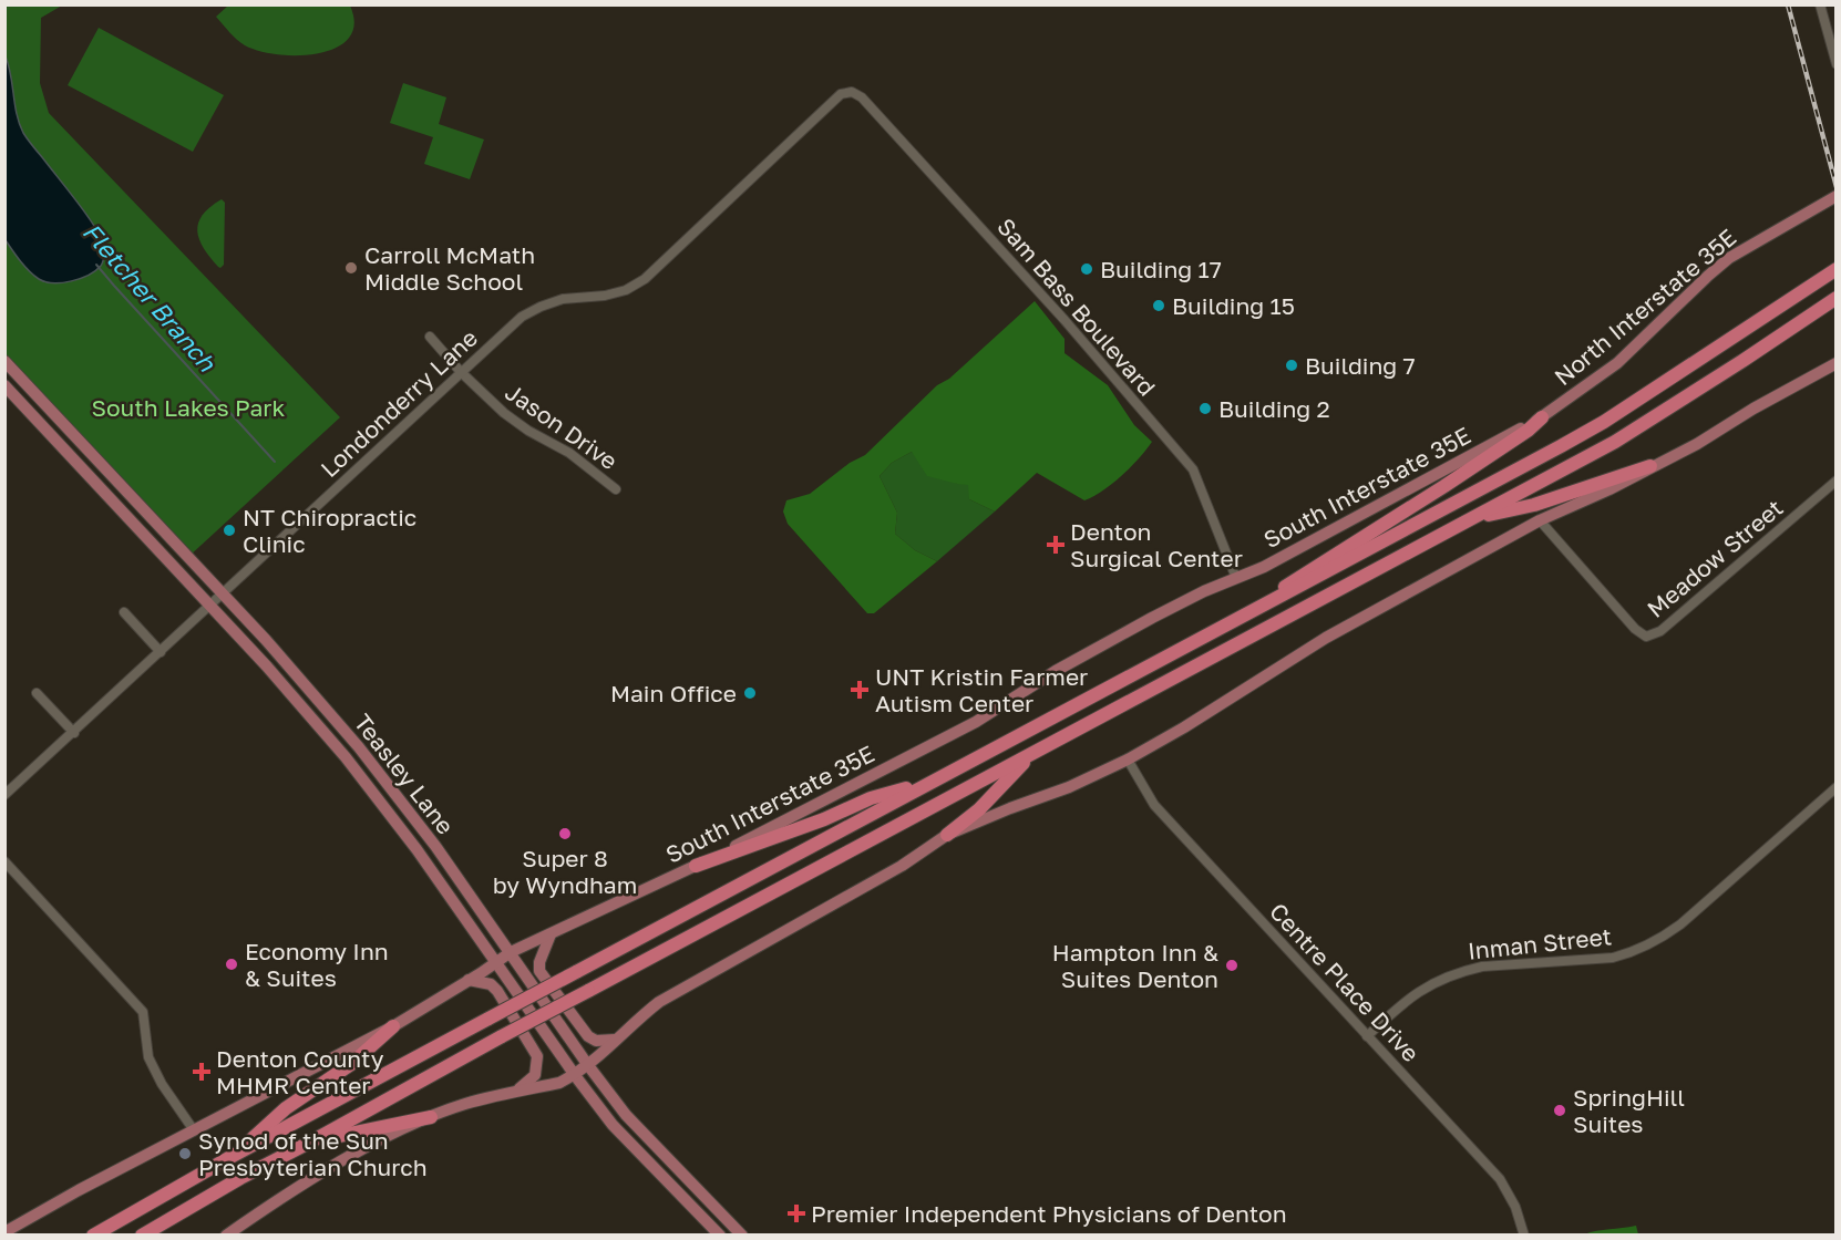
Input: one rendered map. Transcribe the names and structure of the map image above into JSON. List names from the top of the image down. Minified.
{"streets":{"main road":["North Interstate 35E","South Interstate 35E","Teasley Lane"],"street":["Sam Bass Boulevard","Londonderry Lane","Jason Drive","Meadow Street","Inman Street","Centre Place Drive"]},"crossings":[["Sam Bass Boulevard","Londonderry Lane"],["Sam Bass Boulevard","South Interstate 35E"],["North Interstate 35E","South Interstate 35E"],["Londonderry Lane","Jason Drive"],["Londonderry Lane","Teasley Lane"],["South Interstate 35E","Teasley Lane"],["Inman Street","Centre Place Drive"]],"water":["Fletcher Branch"],"parks":["South Lakes Park"],"places":{"other":["Carroll McMath Middle School","Building 17","Building 15","Building 7","Building 2","NT Chiropractic Clinic","Main Office","Super 8 by Wyndham","Economy Inn & Suites","Hampton Inn & Suites Denton","SpringHill Suites","Synod of the Sun Presbyterian Church"],"health":["Denton Surgical Center","UNT Kristin Farmer Autism Center","Denton County MHMR Center","Premier Independent Physicians of Denton"]}}
